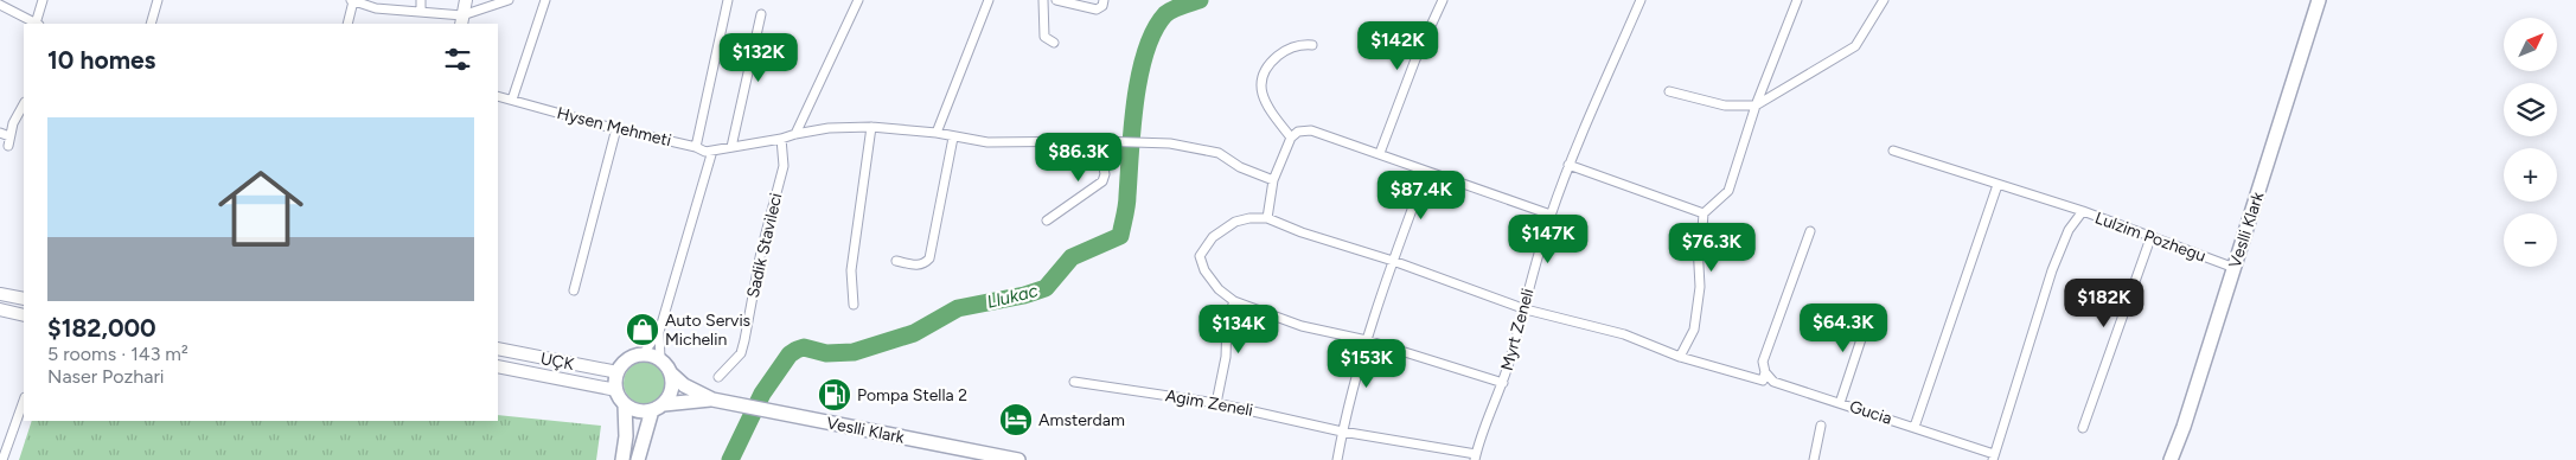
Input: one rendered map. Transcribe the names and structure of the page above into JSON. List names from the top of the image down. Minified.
{"streets":{"main road":["Veslli Klark"],"street":["Hysen Mehmeti","Lulzim Pozhegu","Sadik Stavileci","Myrt Zeneli","UÇK","Agim Zeneli","Gucia"]},"crossings":[["Hysen Mehmeti","Sadik Stavileci"],["Veslli Klark","Lulzim Pozhegu"],["Veslli Klark","UÇK"],["Lulzim Pozhegu","Gucia"],["Myrt Zeneli","Agim Zeneli"]],"water":["Llukac"],"places":{"shop":["Auto Servis Michelin"],"fuel station":["Pompa Stella 2"],"hotel":["Amsterdam"]},"north":"top right","page":{"map_buttons":["+","−"],"price":["$142K","$132K","$86.3K","$87.4K","$147K","$76.3K","$182K","$64.3K","$134K","$153K"],"heading":"10 homes","list":[{"name":"$182,000","note":"5 rooms · 143 m² · Naser Pozhari"}]}}
